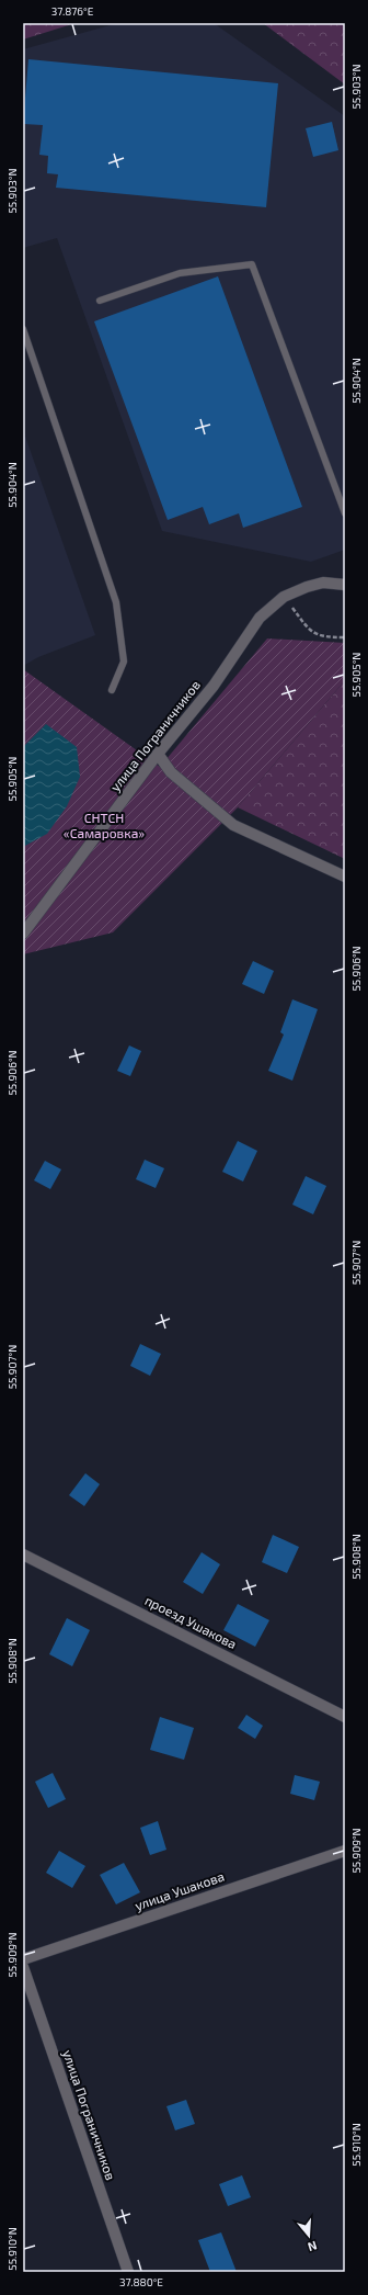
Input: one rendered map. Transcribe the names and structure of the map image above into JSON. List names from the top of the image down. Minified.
{"streets":{"street":["улица Пограничников","проезд Ушакова","улица Ушакова"]},"parks":["СНТСН «Самаровка»"],"north":"bottom","coordinates":["37.876°E","55.903°N","55.904°N","55.905°N","55.906°N","55.907°N","55.908°N","55.909°N","55.910°N","37.880°E"]}
